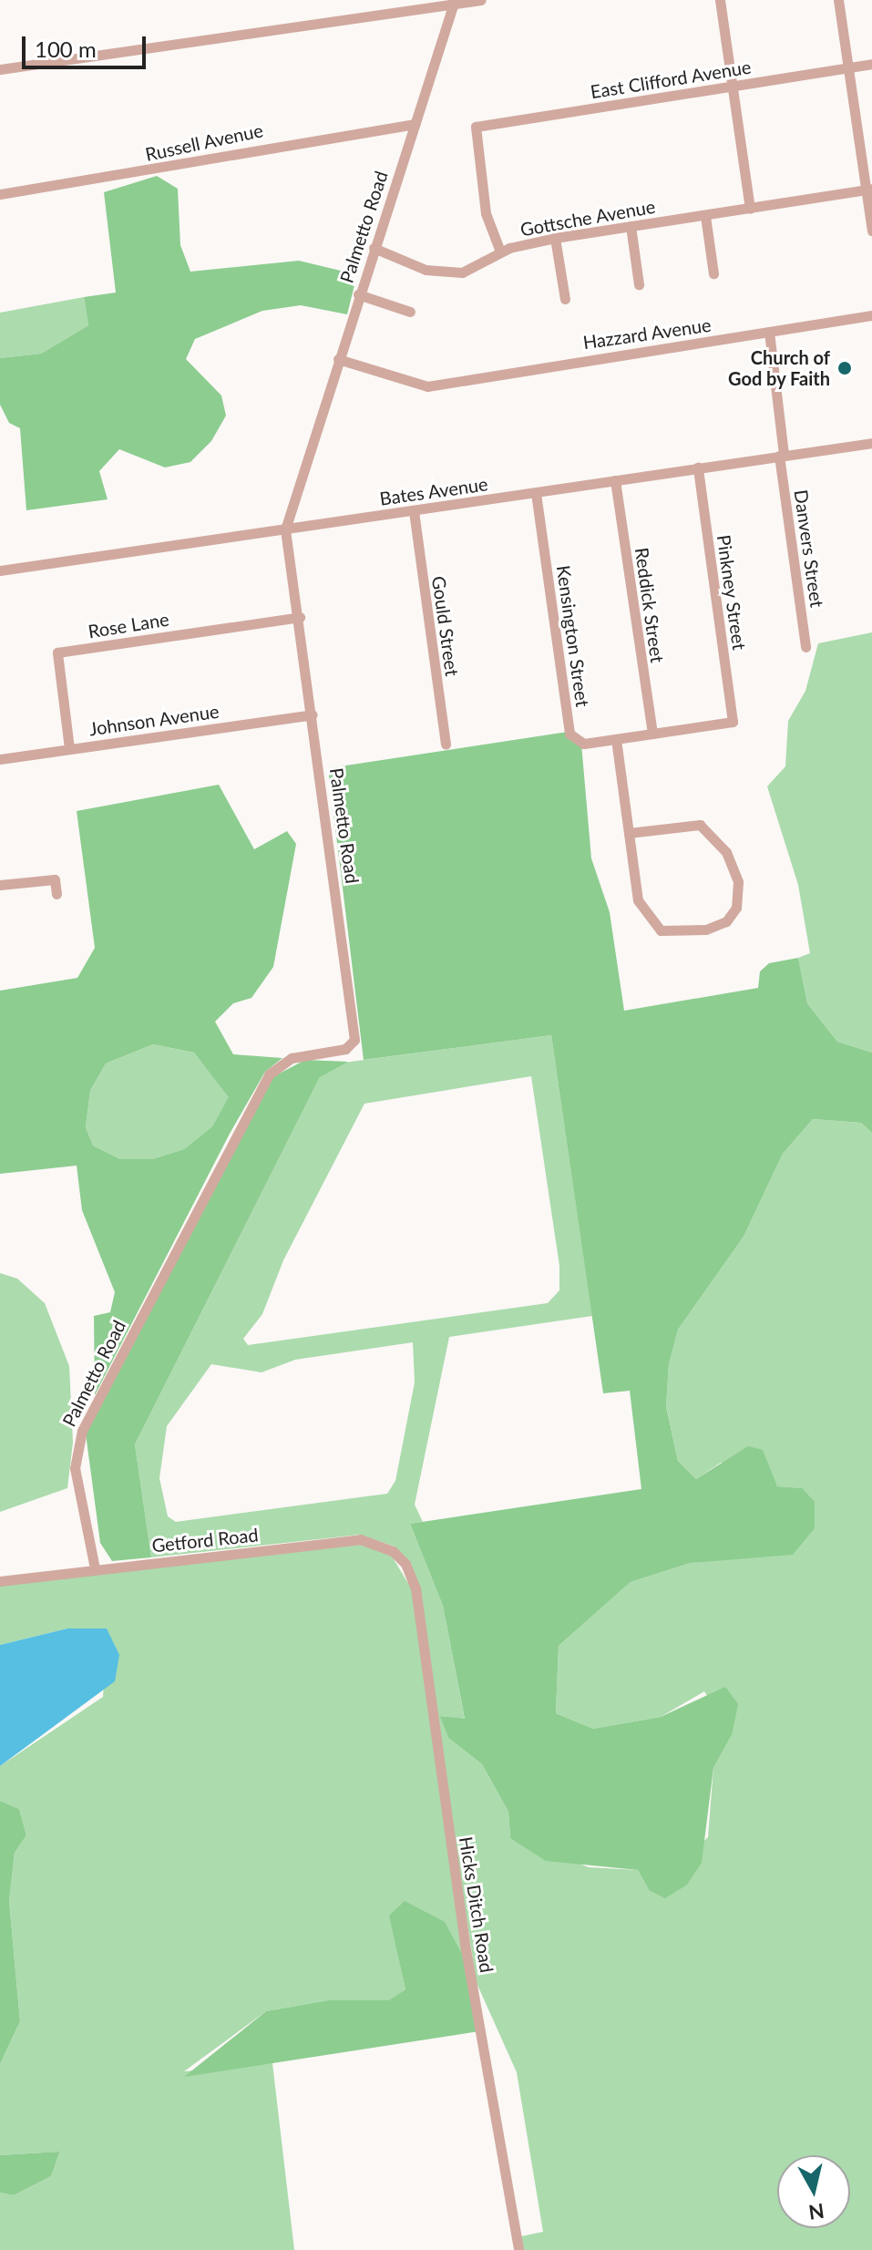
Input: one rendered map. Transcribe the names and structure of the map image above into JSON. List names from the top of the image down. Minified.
{"streets":{"street":["East Clifford Avenue","Russell Avenue","Gottsche Avenue","Palmetto Road","Hazzard Avenue","Bates Avenue","Danvers Street","Pinkney Street","Reddick Street","Rose Lane","Gould Street","Kensington Street","Johnson Avenue","Getford Road","Hicks Ditch Road"]},"crossings":[["East Clifford Avenue","Gottsche Avenue"],["Russell Avenue","Palmetto Road"],["Gottsche Avenue","Palmetto Road"],["Palmetto Road","Hazzard Avenue"],["Palmetto Road","Bates Avenue"],["Palmetto Road","Rose Lane"],["Palmetto Road","Johnson Avenue"],["Palmetto Road","Getford Road"],["Hazzard Avenue","Danvers Street"],["Bates Avenue","Danvers Street"],["Bates Avenue","Pinkney Street"],["Bates Avenue","Reddick Street"],["Bates Avenue","Gould Street"],["Bates Avenue","Kensington Street"],["Pinkney Street","Kensington Street"],["Reddick Street","Kensington Street"],["Rose Lane","Johnson Avenue"],["Getford Road","Hicks Ditch Road"]],"places":["Church of God by Faith"],"scale_bar":"100 m","north":"bottom"}
